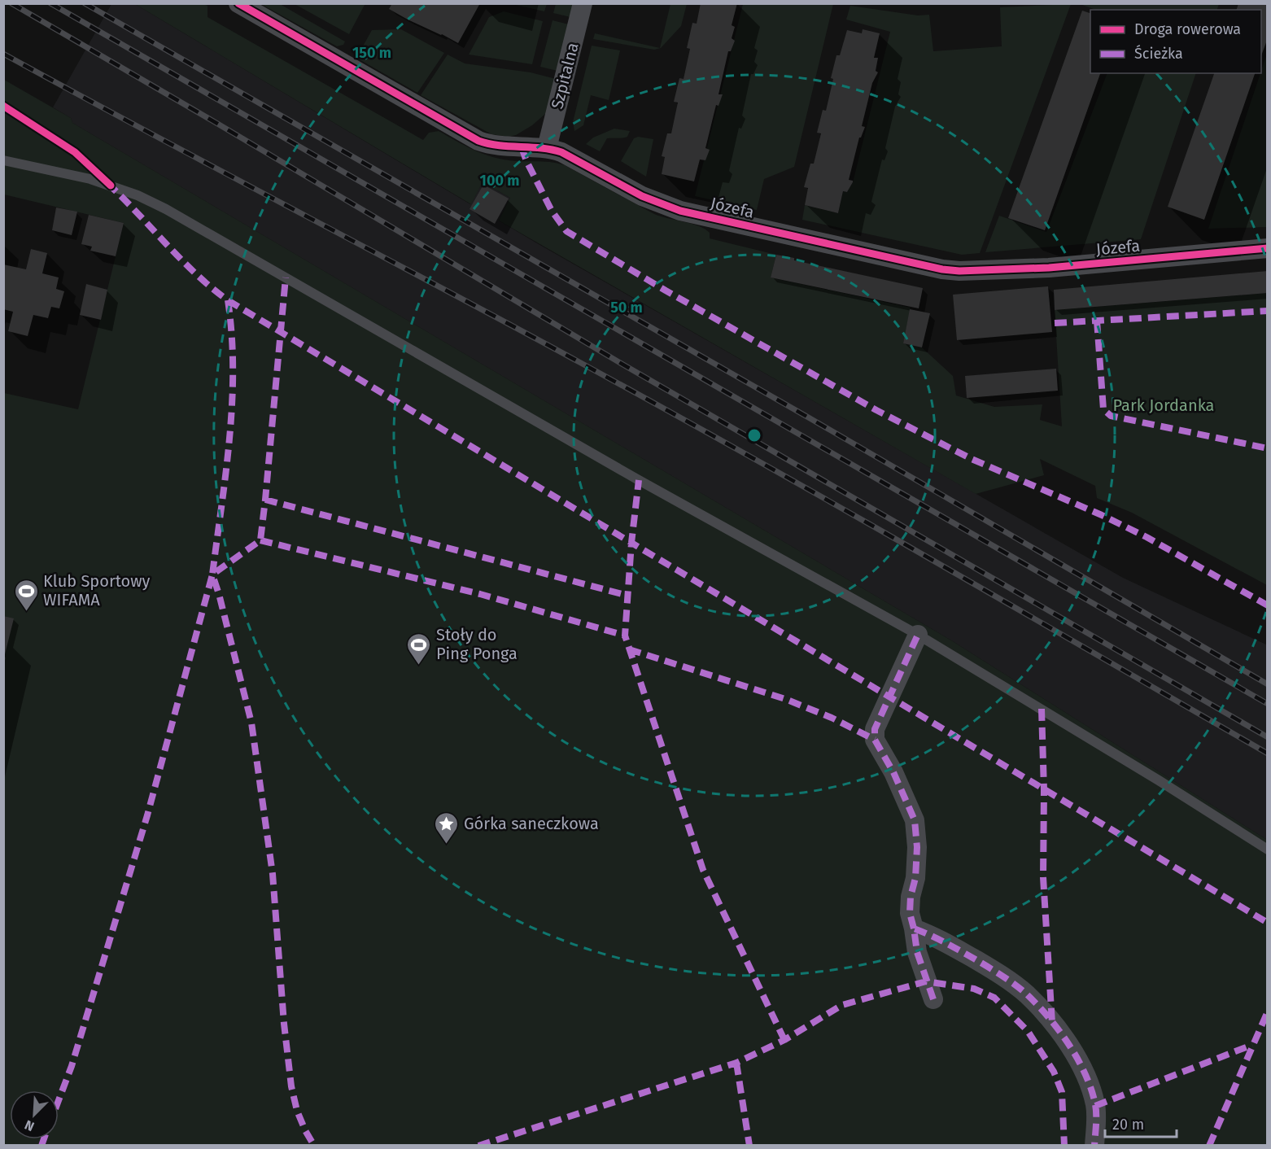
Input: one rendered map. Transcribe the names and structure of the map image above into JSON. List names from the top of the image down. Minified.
{"streets":{"street":["Szpitalna","Józefa"]},"crossings":[["Szpitalna","Józefa"]],"parks":["Park Jordanka"],"places":{"sports":["Klub Sportowy WIFAMA","Stoły do Ping Ponga"],"place":["Górka saneczkowa"]},"legend":["Droga rowerowa","Ścieżka"],"scale_bar":"20 m","north":"bottom left","rings":["150 m","100 m","50 m"]}
